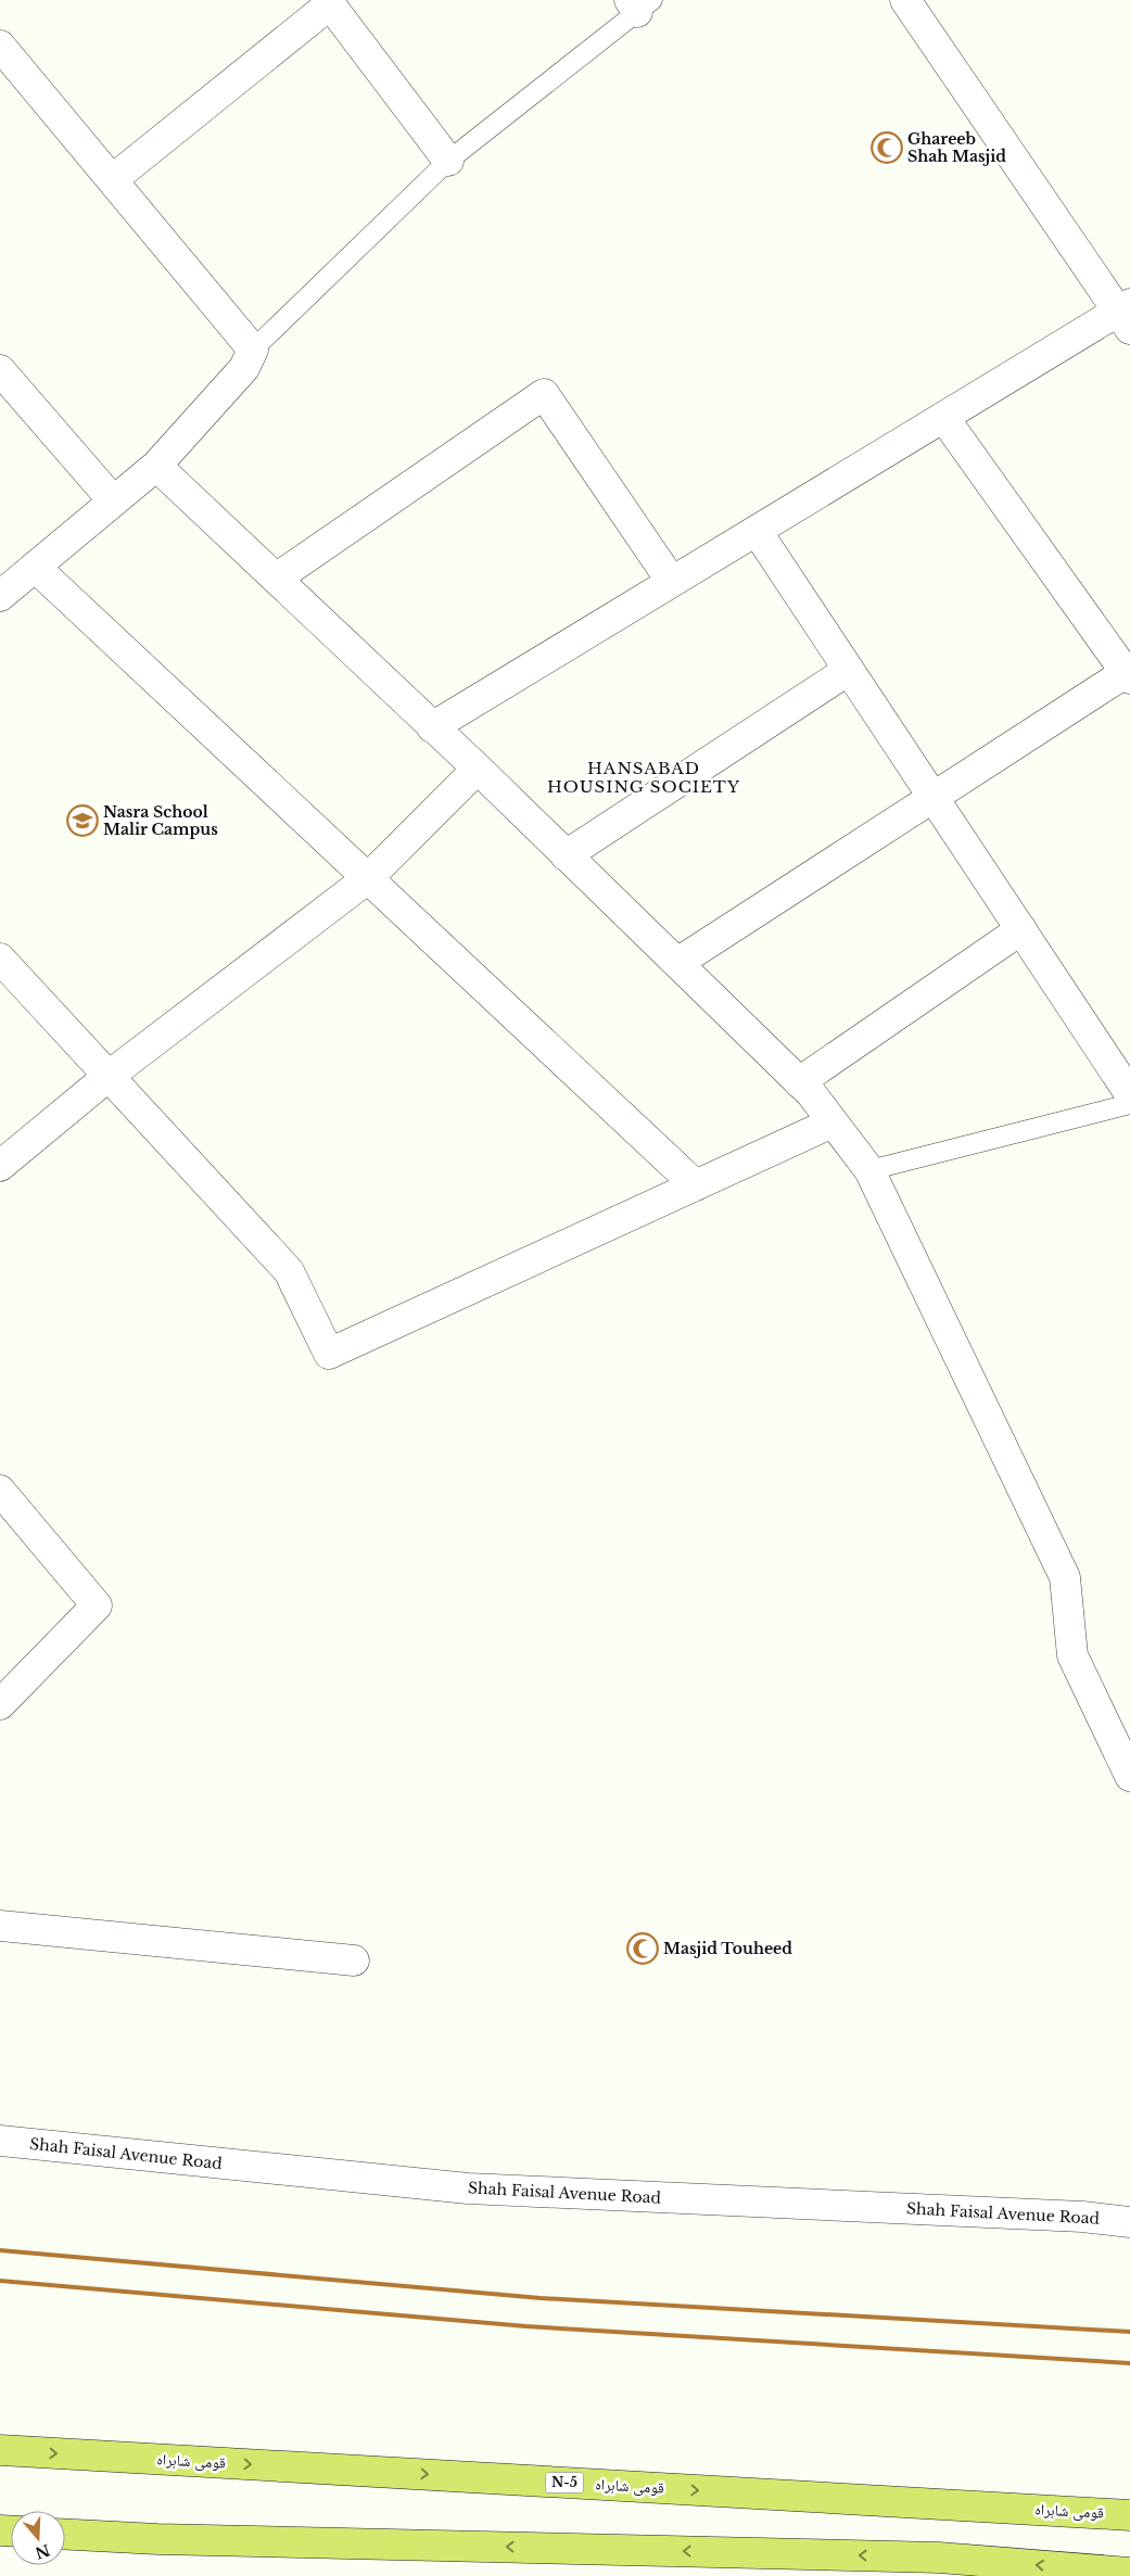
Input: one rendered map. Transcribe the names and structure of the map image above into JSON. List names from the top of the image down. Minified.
{"streets":{"highway":["قومی شاہراہ","N-5"],"street":["Shah Faisal Avenue Road"]},"districts":["HANSABAD HOUSING SOCIETY"],"places":{"mosque":["Ghareeb Shah Masjid","Masjid Touheed"],"school or university":["Nasra School Malir Campus"]},"north":"bottom"}
